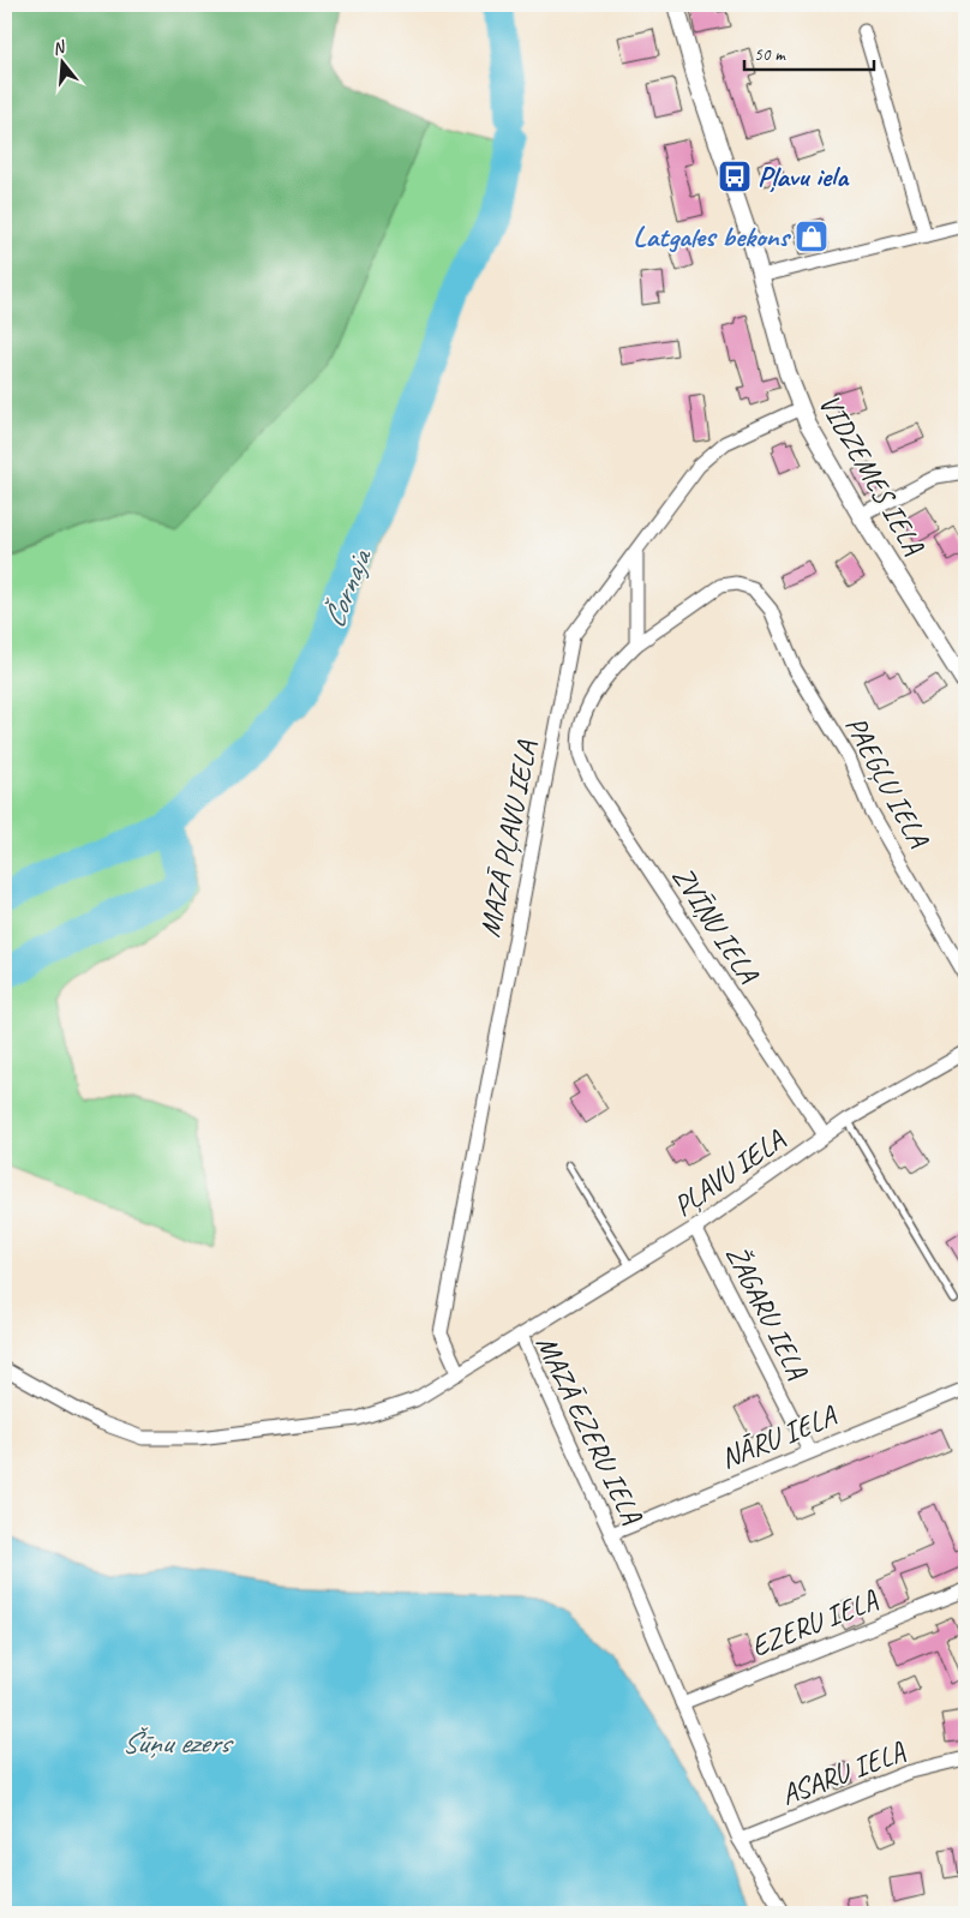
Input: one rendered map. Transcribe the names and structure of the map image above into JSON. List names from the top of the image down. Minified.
{"streets":{"street":["VIDZEMES IELA","PAEGĻU IELA","MAZĀ PĻAVU IELA","ZVĪŅU IELA","PĻAVU IELA","ŽAGARU IELA","MAZĀ EZERU IELA","NĀRU IELA","EZERU IELA","ASARU IELA"]},"crossings":[["VIDZEMES IELA","MAZĀ PĻAVU IELA"],["PAEGĻU IELA","ZVĪŅU IELA"],["MAZĀ PĻAVU IELA","MAZĀ EZERU IELA"],["ZVĪŅU IELA","PĻAVU IELA"],["PĻAVU IELA","ŽAGARU IELA"],["PĻAVU IELA","MAZĀ EZERU IELA"],["ŽAGARU IELA","NĀRU IELA"],["MAZĀ EZERU IELA","NĀRU IELA"],["MAZĀ EZERU IELA","EZERU IELA"],["MAZĀ EZERU IELA","ASARU IELA"]],"water":["Čornaja","Šūņu ezers"],"places":{"bus stop":["Pļavu iela"],"shop":["Latgales bekons"]},"scale_bar":"50 m","north":"top"}
